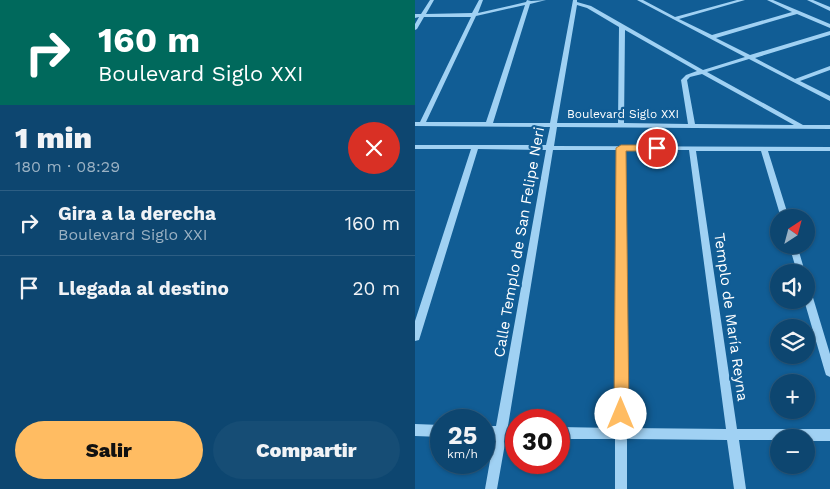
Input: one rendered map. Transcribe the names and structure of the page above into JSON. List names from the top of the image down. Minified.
{"streets":{"street":["Boulevard Siglo XXI","Calle Templo de San Felipe Neri","Templo de María Reyna"]},"crossings":[["Boulevard Siglo XXI","Calle Templo de San Felipe Neri"]],"north":"top right","page":{"turn":["160 m","Boulevard Siglo XXI"],"heading":["1 min","180 m · 08:29"],"list":[{"name":"Gira a la derecha","note":"Boulevard Siglo XXI","value":"160 m"},{"name":"Llegada al destino","value":"20 m"}],"map_buttons":["+","−"],"speed":"25 km/h","limit":"30","buttons":["Salir","Compartir"]}}
